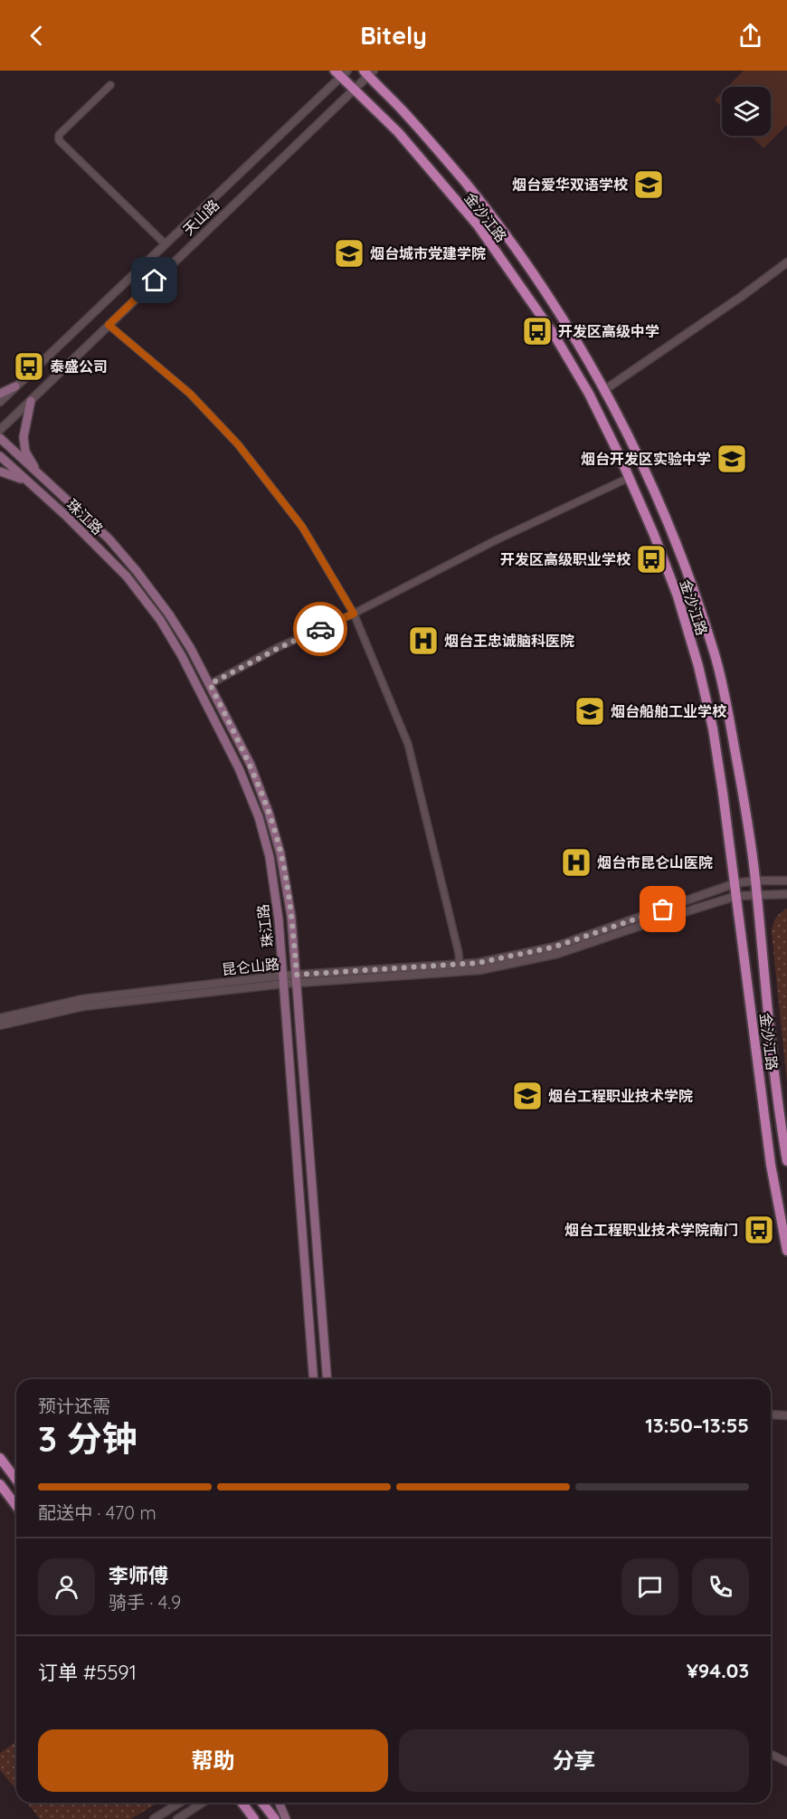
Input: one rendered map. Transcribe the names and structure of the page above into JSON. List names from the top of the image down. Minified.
{"streets":{"main road":["金沙江路","珠江路"],"street":["天山路","昆仑山路"]},"crossings":[["天山路","金沙江路"],["金沙江路","昆仑山路"],["珠江路","昆仑山路"]],"places":{"school or university":["烟台爱华双语学校","烟台城市党建学院","烟台开发区实验中学","烟台船舶工业学校","烟台工程职业技术学院"],"bus stop":["开发区高级中学","泰盛公司","开发区高级职业学校","烟台工程职业技术学院南门"],"hospital":["烟台王忠诚脑科医院","烟台市昆仑山医院"]},"page":{"header":"Bitely","heading":["3 分钟","预计还需","13:50–13:55"],"panel":["李师傅","骑手 · 4.9","订单 #5591","¥94.03"],"bar":"配送中 · 470 m","buttons":["帮助","分享"]}}
